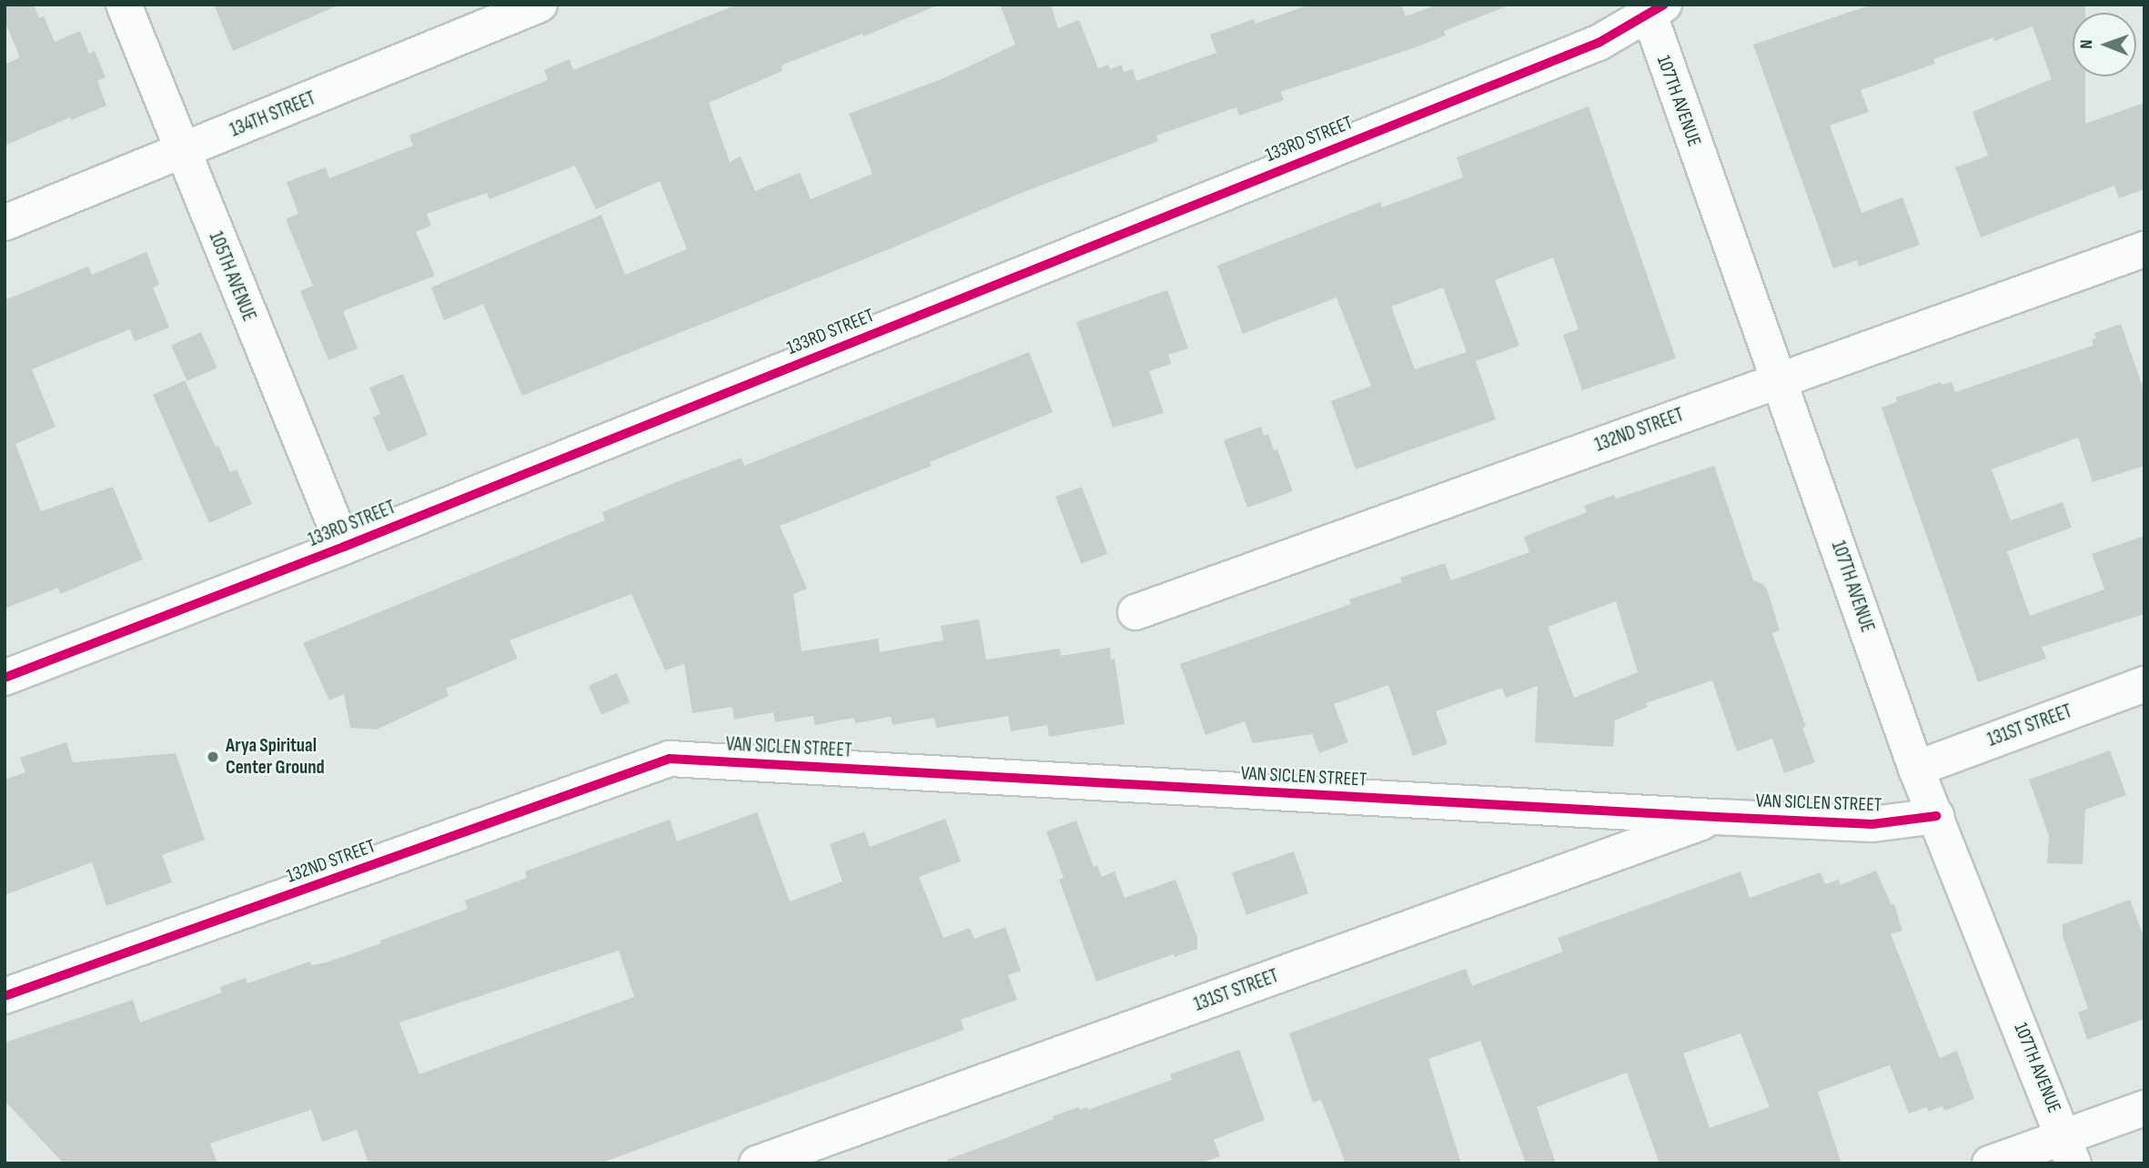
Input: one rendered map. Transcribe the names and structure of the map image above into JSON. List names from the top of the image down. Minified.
{"streets":{"street":["107TH AVENUE","134TH STREET","133RD STREET","105TH AVENUE","132ND STREET","131ST STREET","VAN SICLEN STREET"]},"crossings":[["107TH AVENUE","133RD STREET"],["107TH AVENUE","132ND STREET"],["107TH AVENUE","131ST STREET"],["107TH AVENUE","VAN SICLEN STREET"],["134TH STREET","105TH AVENUE"],["133RD STREET","105TH AVENUE"],["132ND STREET","VAN SICLEN STREET"],["131ST STREET","VAN SICLEN STREET"]],"places":["Arya Spiritual Center Ground"],"north":"left"}
